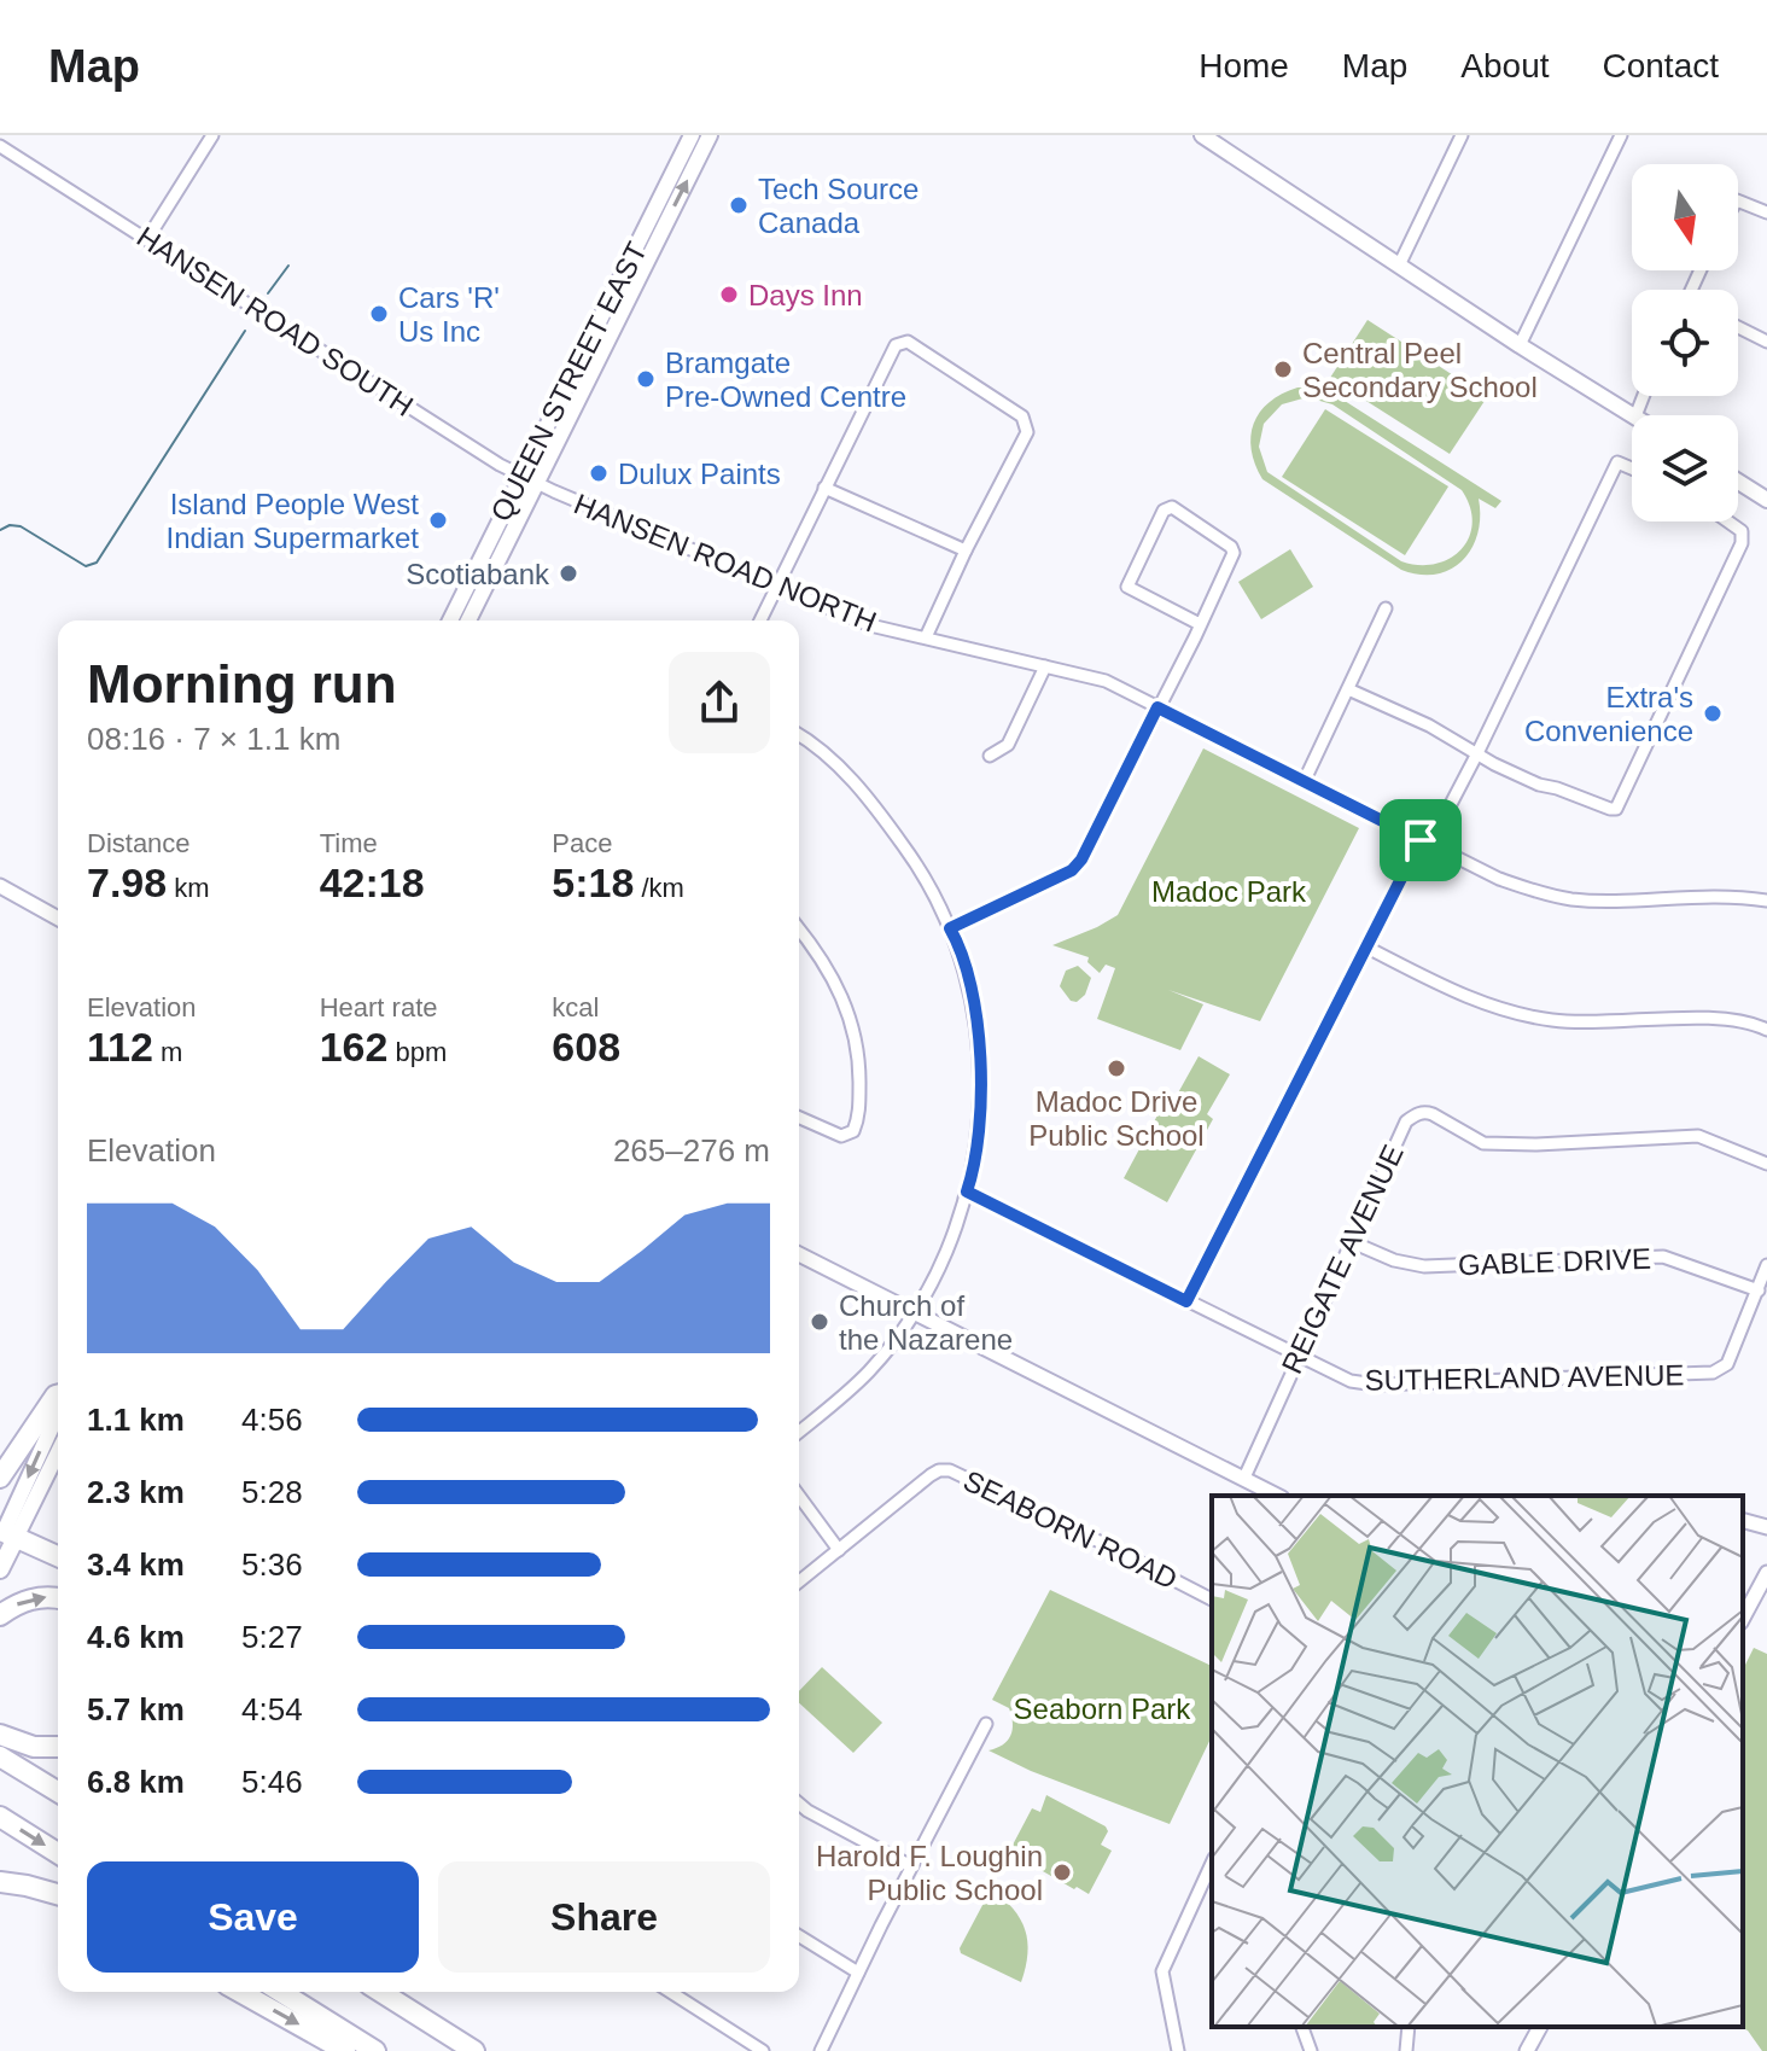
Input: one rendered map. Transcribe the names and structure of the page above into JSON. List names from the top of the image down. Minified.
{"streets":{"main road":["QUEEN STREET EAST"],"street":["HANSEN ROAD SOUTH","HANSEN ROAD NORTH","REIGATE AVENUE","GABLE DRIVE","SUTHERLAND AVENUE","SEABORN ROAD"]},"crossings":[["HANSEN ROAD SOUTH","QUEEN STREET EAST"],["HANSEN ROAD SOUTH","HANSEN ROAD NORTH"],["REIGATE AVENUE","GABLE DRIVE"],["REIGATE AVENUE","SUTHERLAND AVENUE"],["GABLE DRIVE","SUTHERLAND AVENUE"]],"parks":["Madoc Park","Seaborn Park"],"places":["Tech Source Canada","Days Inn","Cars 'R' Us Inc","Central Peel Secondary School","Bramgate Pre-Owned Centre","Dulux Paints","Island People West Indian Supermarket","Scotiabank","Extra's Convenience","Madoc Drive Public School","Church of the Nazarene","Harold F. Loughin Public School"],"north":"bottom","page":{"header":"Map","nav":["Home","Map","About","Contact"],"heading":["Morning run","08:16 · 7 × 1.1 km"],"stats":[["Distance","7.98 km"],["Time","42:18"],["Pace","5:18 /km"],["Elevation","112 m"],["Heart rate","162 bpm"],["kcal","608"]],"chart":["Elevation","265–276 m"],"list":[{"name":"1.1 km","note":"4:56"},{"name":"2.3 km","note":"5:28"},{"name":"3.4 km","note":"5:36"},{"name":"4.6 km","note":"5:27"},{"name":"5.7 km","note":"4:54"},{"name":"6.8 km","note":"5:46"}],"buttons":["Save","Share"]}}
